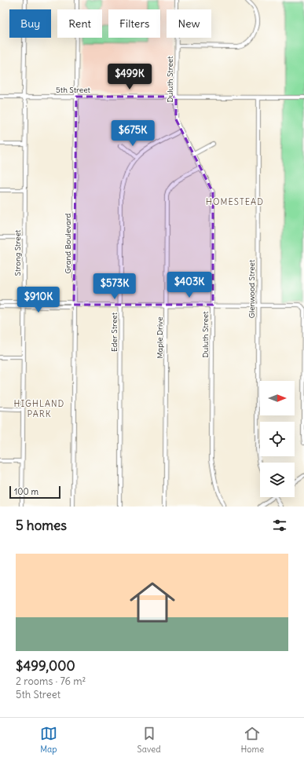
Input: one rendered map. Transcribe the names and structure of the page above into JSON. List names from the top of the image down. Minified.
{"streets":{"street":["Duluth Street","5th Street","Grand Boulevard","Strong Street","Glenwood Street","Eder Street","Maple Drive"]},"crossings":[["Duluth Street","5th Street"],["Duluth Street","Eder Street"],["Duluth Street","Maple Drive"],["5th Street","Grand Boulevard"],["5th Street","Strong Street"],["5th Street","Glenwood Street"]],"districts":["HOMESTEAD","HIGHLAND PARK"],"scale_bar":"100 m","north":"right","page":{"chip":["Buy","Rent","Filters","New"],"price":["$499K","$675K","$403K","$573K","$910K"],"scale":"100 m","heading":"5 homes","list":[{"name":"$499,000","note":"2 rooms · 76 m² · 5th Street"}],"tabs":["Map","Saved","Home"]}}
